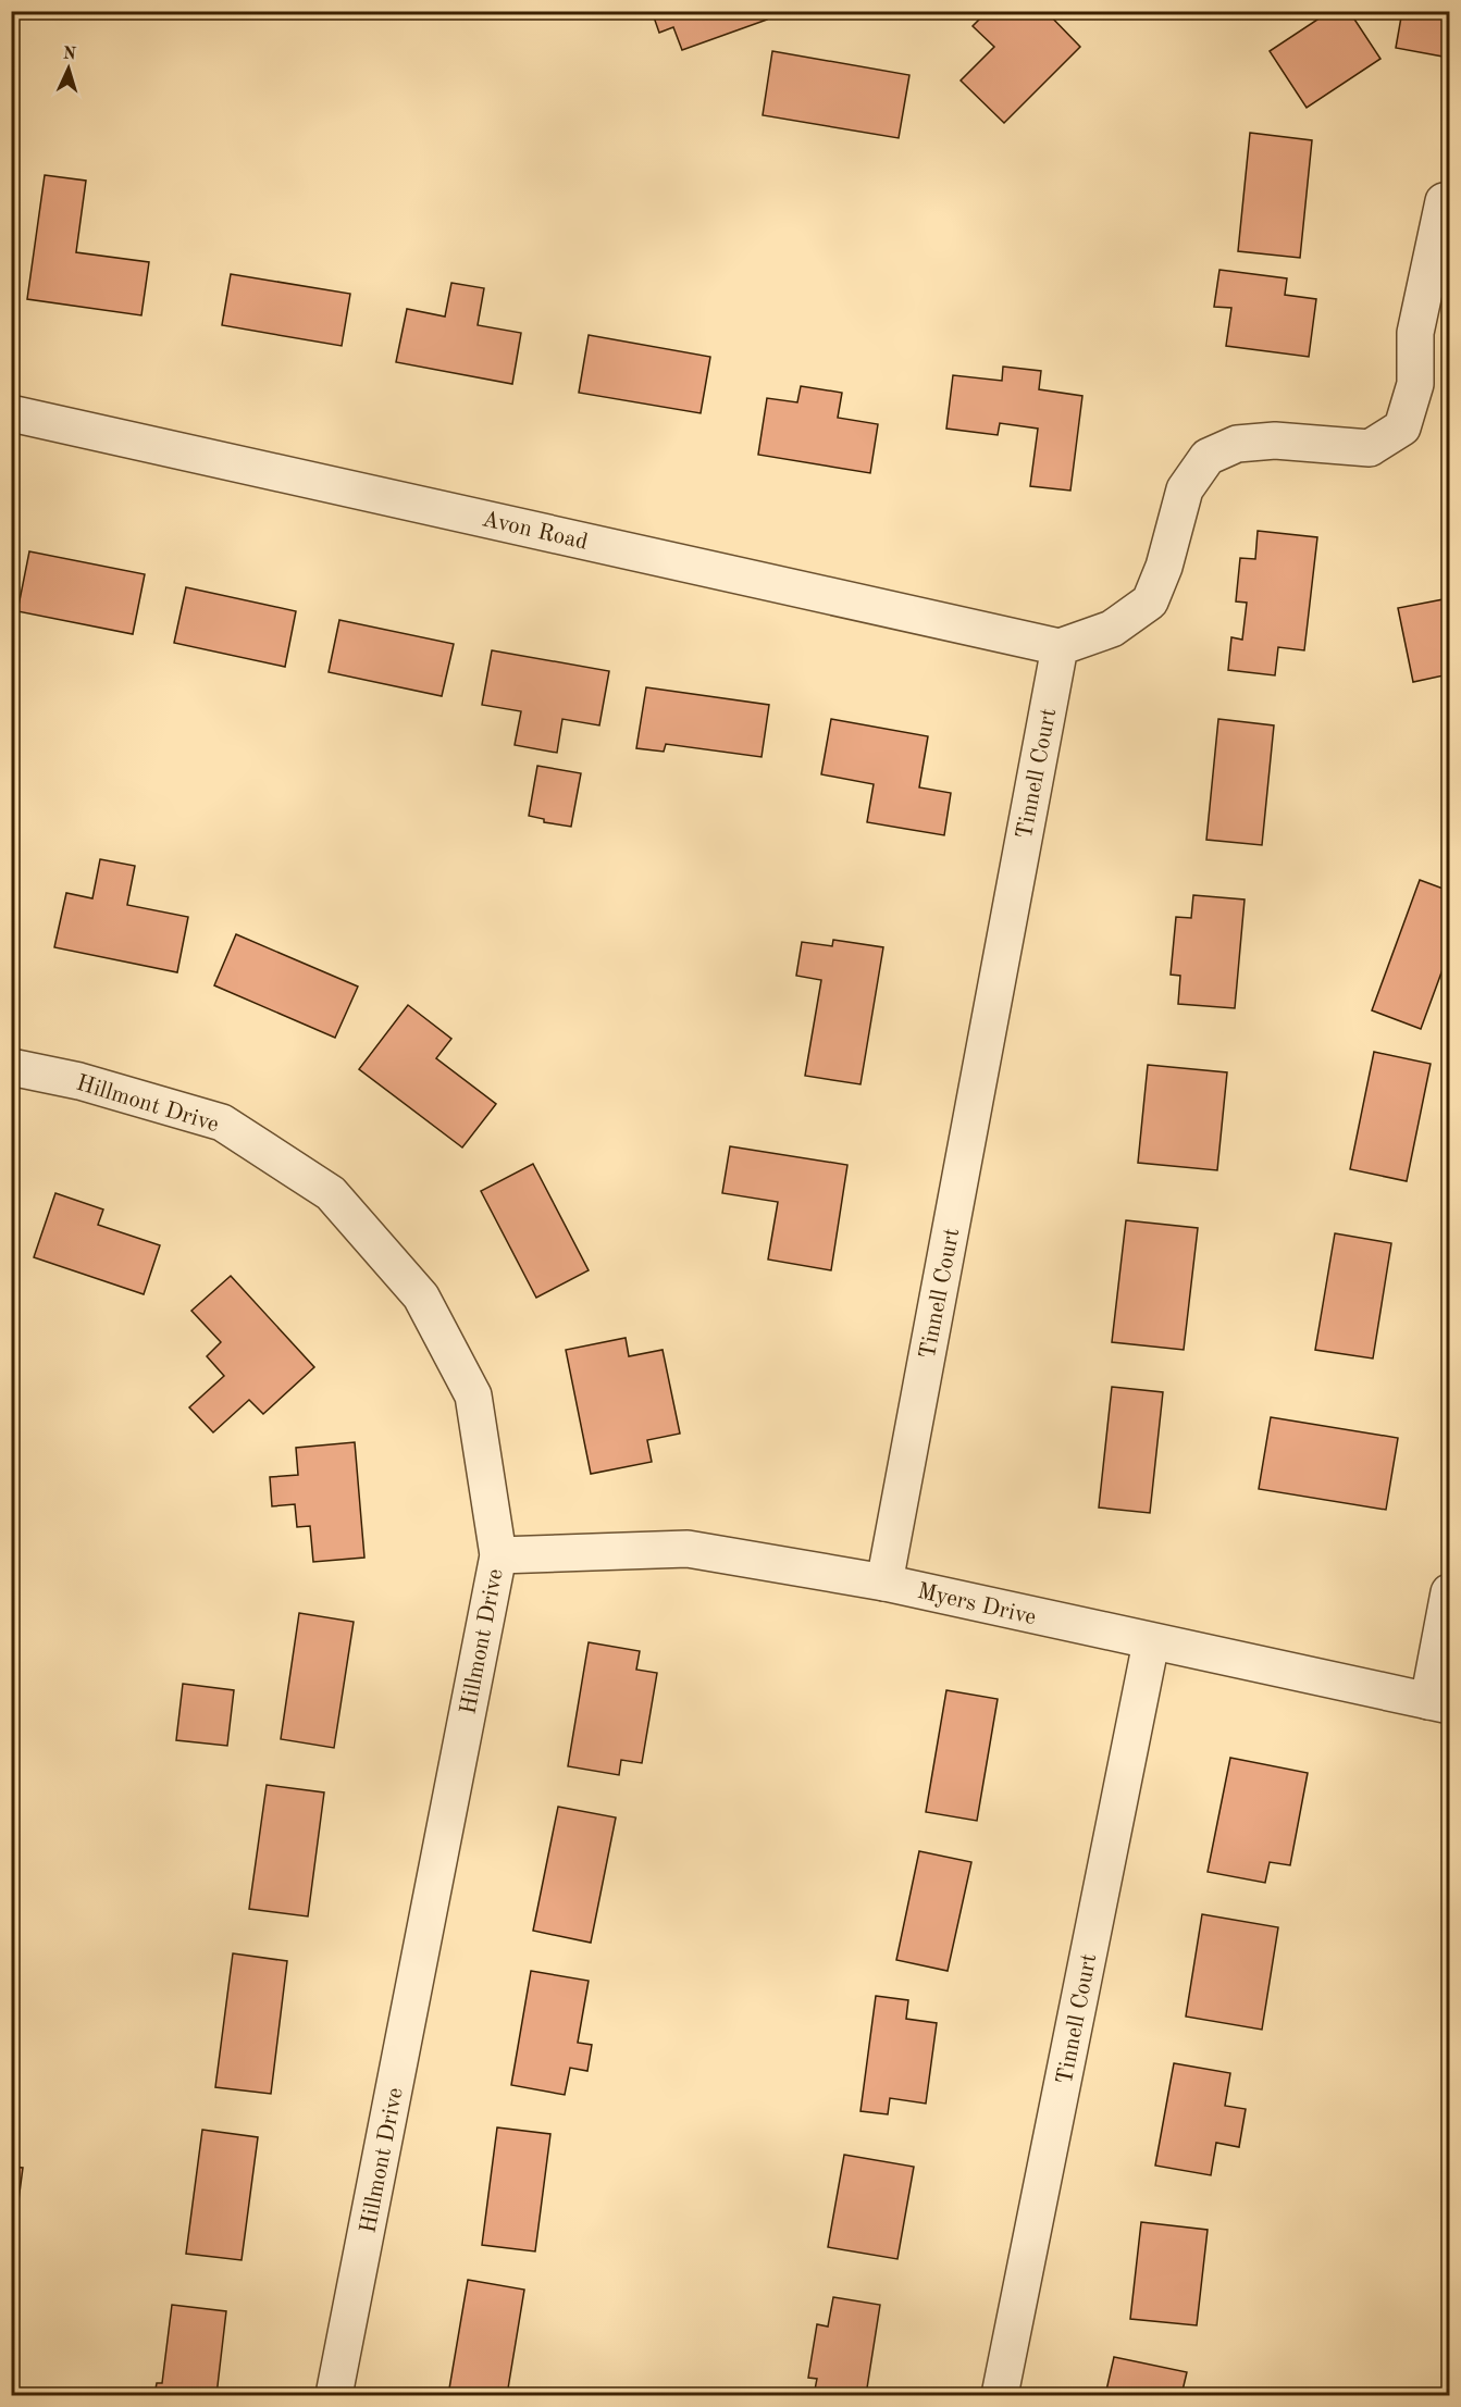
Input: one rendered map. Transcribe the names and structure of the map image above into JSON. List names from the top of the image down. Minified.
{"streets":{"street":["Avon Road","Tinnell Court","Hillmont Drive","Myers Drive"]},"crossings":[["Avon Road","Tinnell Court"],["Tinnell Court","Myers Drive"],["Hillmont Drive","Myers Drive"]],"north":"top"}
